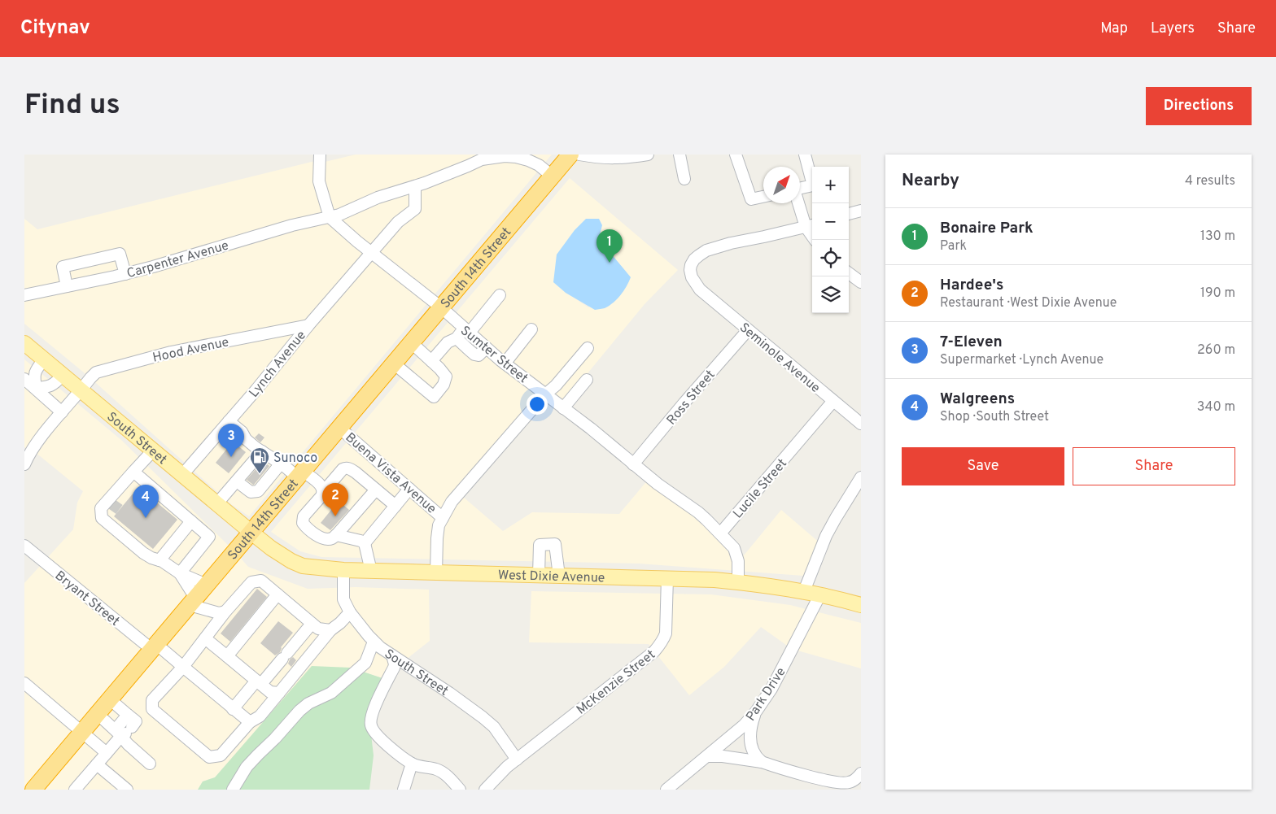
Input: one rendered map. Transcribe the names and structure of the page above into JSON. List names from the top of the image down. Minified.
{"streets":{"highway":["South 14th Street"],"main road":["South Street","West Dixie Avenue"],"street":["Carpenter Avenue","Hood Avenue","Sumter Street","Seminole Avenue","Lynch Avenue","Ross Street","Buena Vista Avenue","Lucile Street","Bryant Street","McKenzie Street","Park Drive"]},"crossings":[["Carpenter Avenue","Sumter Street"],["South 14th Street","Sumter Street"],["South 14th Street","South Street"],["South 14th Street","Buena Vista Avenue"],["South 14th Street","West Dixie Avenue"],["South 14th Street","Bryant Street"],["Hood Avenue","Lynch Avenue"],["Hood Avenue","South Street"],["Sumter Street","Lynch Avenue"],["Sumter Street","Ross Street"],["Sumter Street","Lucile Street"],["Seminole Avenue","Ross Street"],["Seminole Avenue","Lucile Street"],["Lynch Avenue","South Street"],["South Street","West Dixie Avenue"],["South Street","McKenzie Street"],["West Dixie Avenue","McKenzie Street"],["West Dixie Avenue","Park Drive"]],"places":{"fuel station":["Sunoco"]},"north":"top right","page":{"header":"Citynav","nav":["Map","Layers","Share"],"buttons":["Directions",["Save","Share"]],"title":"Find us","heading":["Nearby","4 results"],"map_buttons":["+","−"],"list":[{"mark":"1","name":"Bonaire Park","note":"Park","value":"130 m"},{"mark":"2","name":"Hardee's","note":"Restaurant · West Dixie Avenue","value":"190 m"},{"mark":"3","name":"7-Eleven","note":"Supermarket · Lynch Avenue","value":"260 m"},{"mark":"4","name":"Walgreens","note":"Shop · South Street","value":"340 m"}],"pins":["1","3","2","4"]}}
